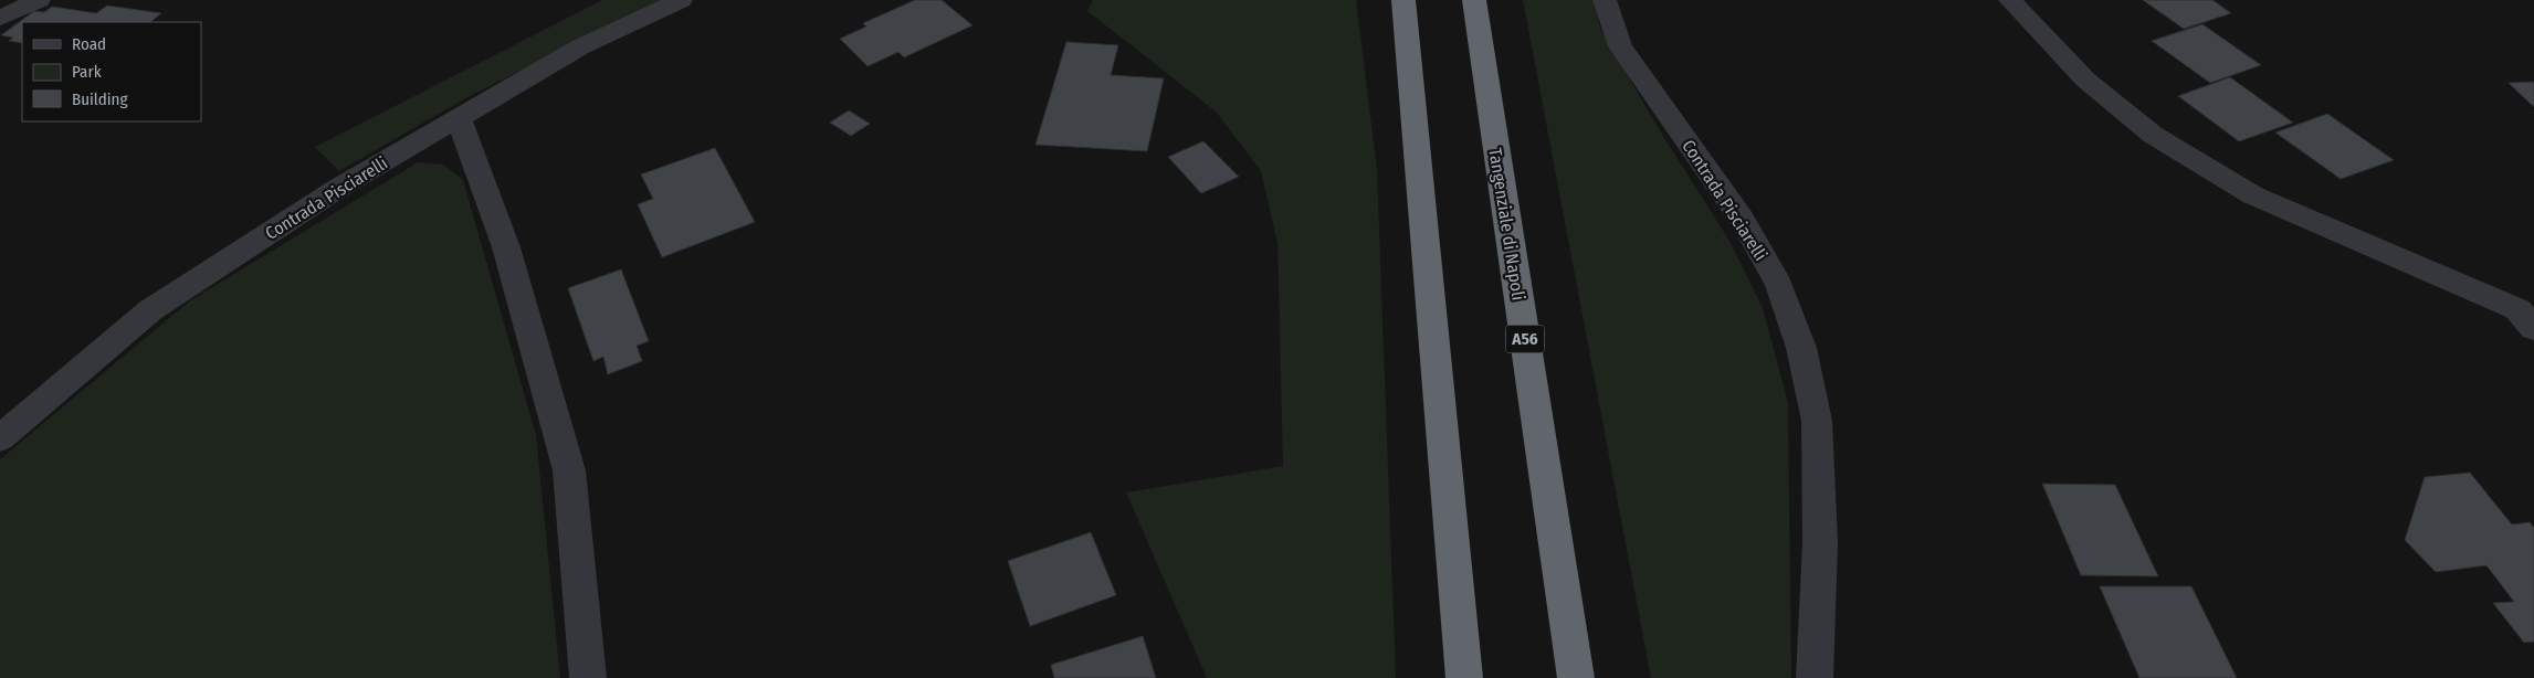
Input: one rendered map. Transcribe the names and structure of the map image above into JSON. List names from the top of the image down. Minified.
{"streets":{"highway":["Tangenziale di Napoli","A56"],"street":["Contrada Pisciarelli"]},"legend":["Road","Park","Building"]}
